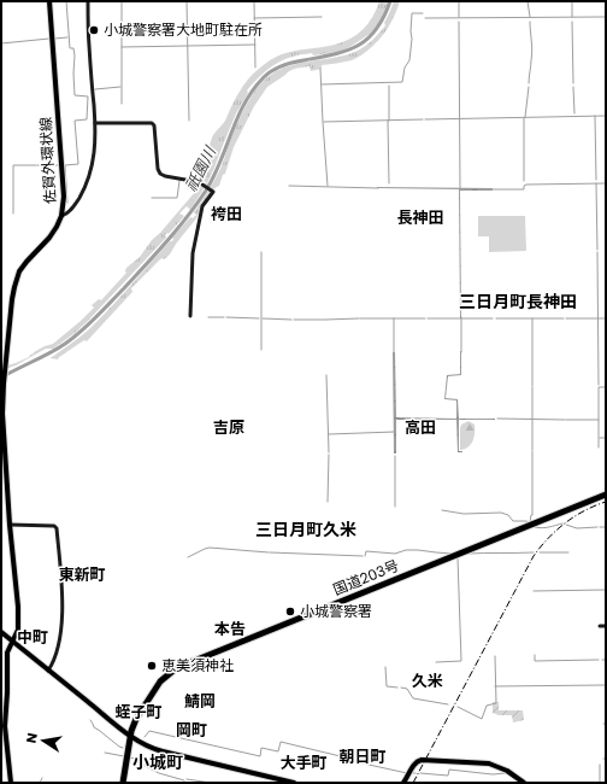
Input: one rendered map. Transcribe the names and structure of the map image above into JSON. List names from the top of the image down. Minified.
{"streets":{"highway":["国道203号"],"main road":["佐賀外環状線"]},"districts":["袴田","長神田","三日月町長神田","吉原","高田","三日月町久米","東新町","本告","中町","久米","鯖岡","蛭子町","岡町","朝日町","小城町","大手町"],"water":["祇園川"],"places":["小城警察署大地町駐在所","小城警察署","恵美須神社"],"north":"left"}
